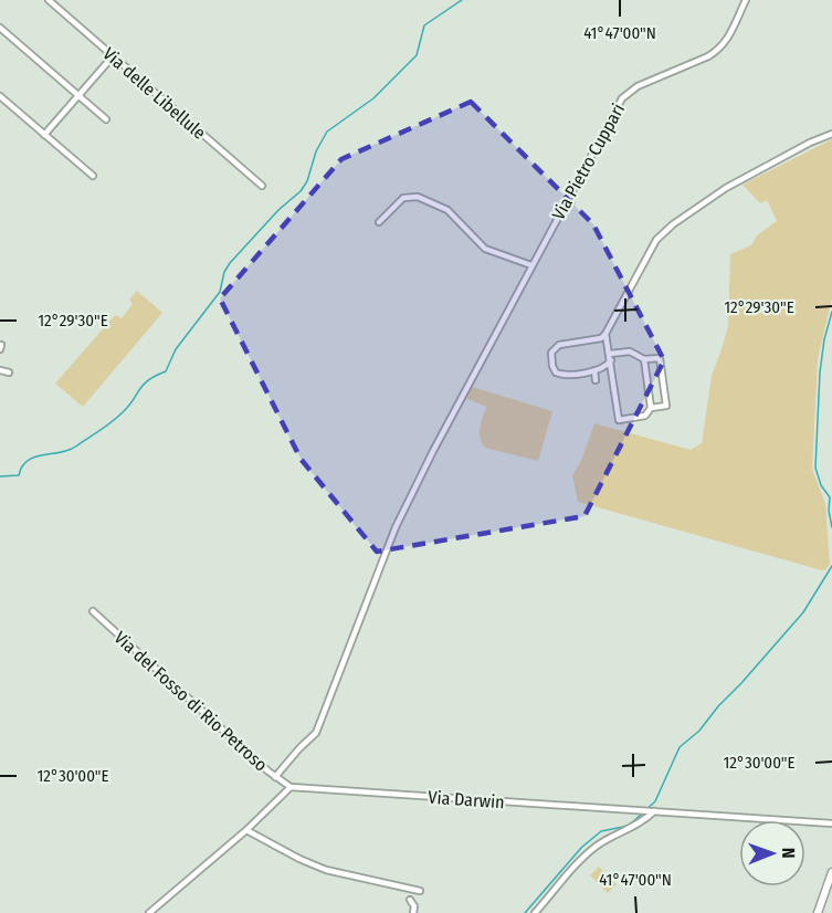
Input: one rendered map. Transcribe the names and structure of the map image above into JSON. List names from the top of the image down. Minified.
{"streets":{"street":["Via delle Libellule","Via Pietro Cuppari","Via del Fosso di Rio Petroso","Via Darwin"]},"crossings":[["Via Pietro Cuppari","Via del Fosso di Rio Petroso"],["Via del Fosso di Rio Petroso","Via Darwin"]],"north":"right","coordinates":["41°47'00\"N","12°29'30\"E","12°30'00\"E"]}
